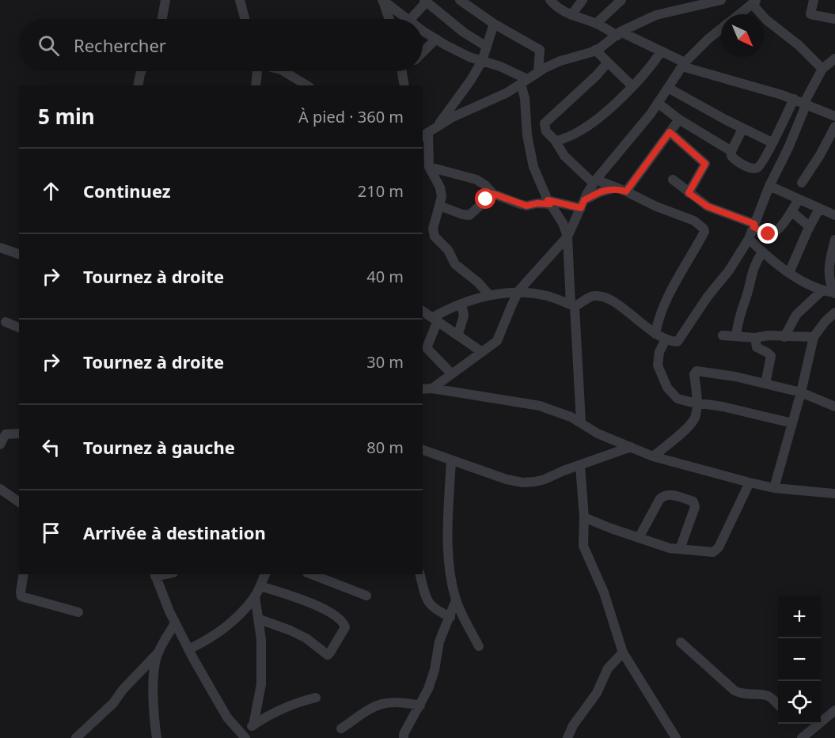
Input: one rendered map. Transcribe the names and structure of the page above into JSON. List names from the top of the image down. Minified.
{"north":"bottom right","page":{"search":"Rechercher","heading":["5 min","À pied · 360 m"],"list":[["Continuez","210 m"],["Tournez à droite","40 m"],["Tournez à droite","30 m"],["Tournez à gauche","80 m"],"Arrivée à destination"],"map_buttons":["+","−"]}}
